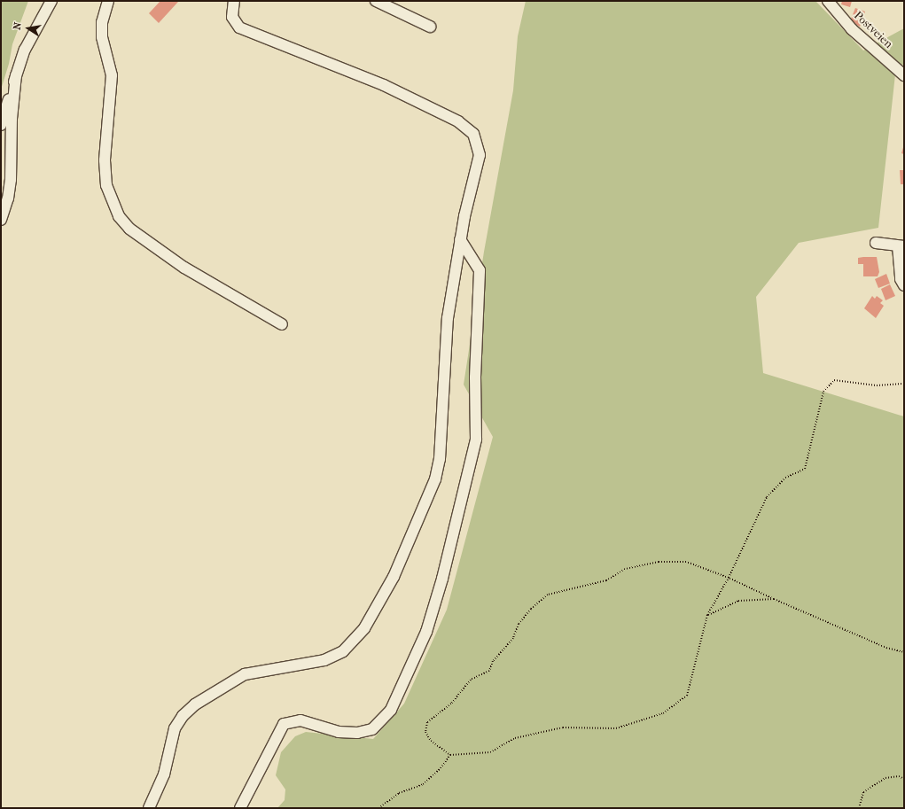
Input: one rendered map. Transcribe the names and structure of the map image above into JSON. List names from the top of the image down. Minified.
{"streets":{"street":["Postveien"]},"north":"left"}
